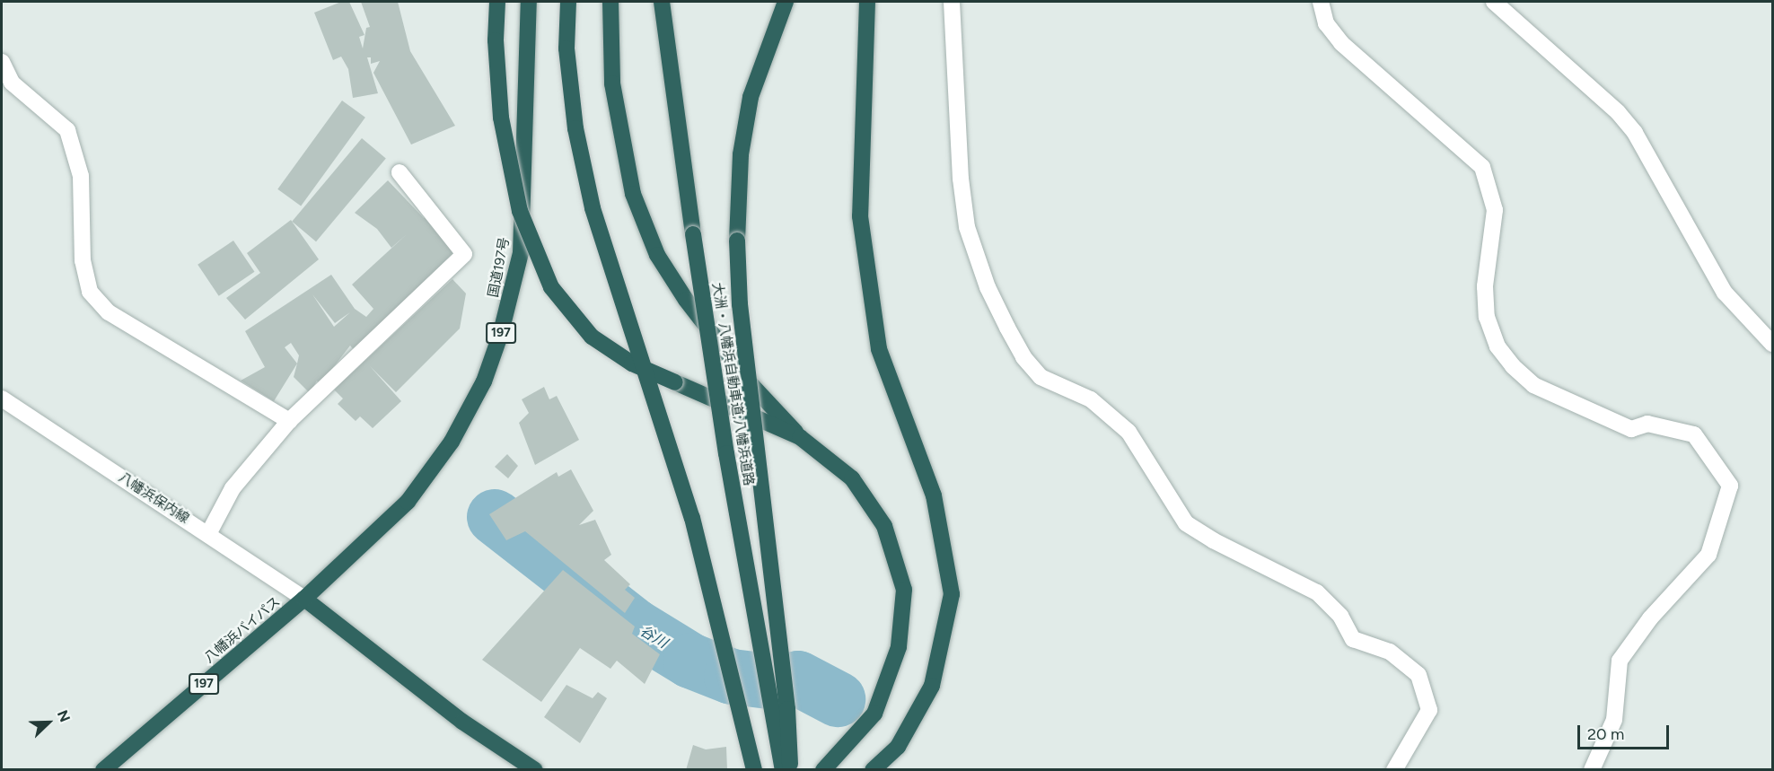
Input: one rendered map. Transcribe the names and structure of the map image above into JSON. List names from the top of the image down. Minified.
{"streets":{"highway":["国道197号","197","大洲・八幡浜自動車道;八幡浜道路","八幡浜バイパス"],"street":["八幡浜保内線"]},"crossings":[["国道197号","八幡浜保内線"],["国道197号","八幡浜バイパス"],["八幡浜保内線","八幡浜バイパス"]],"water":["谷川"],"scale_bar":"20 m","north":"top right"}
